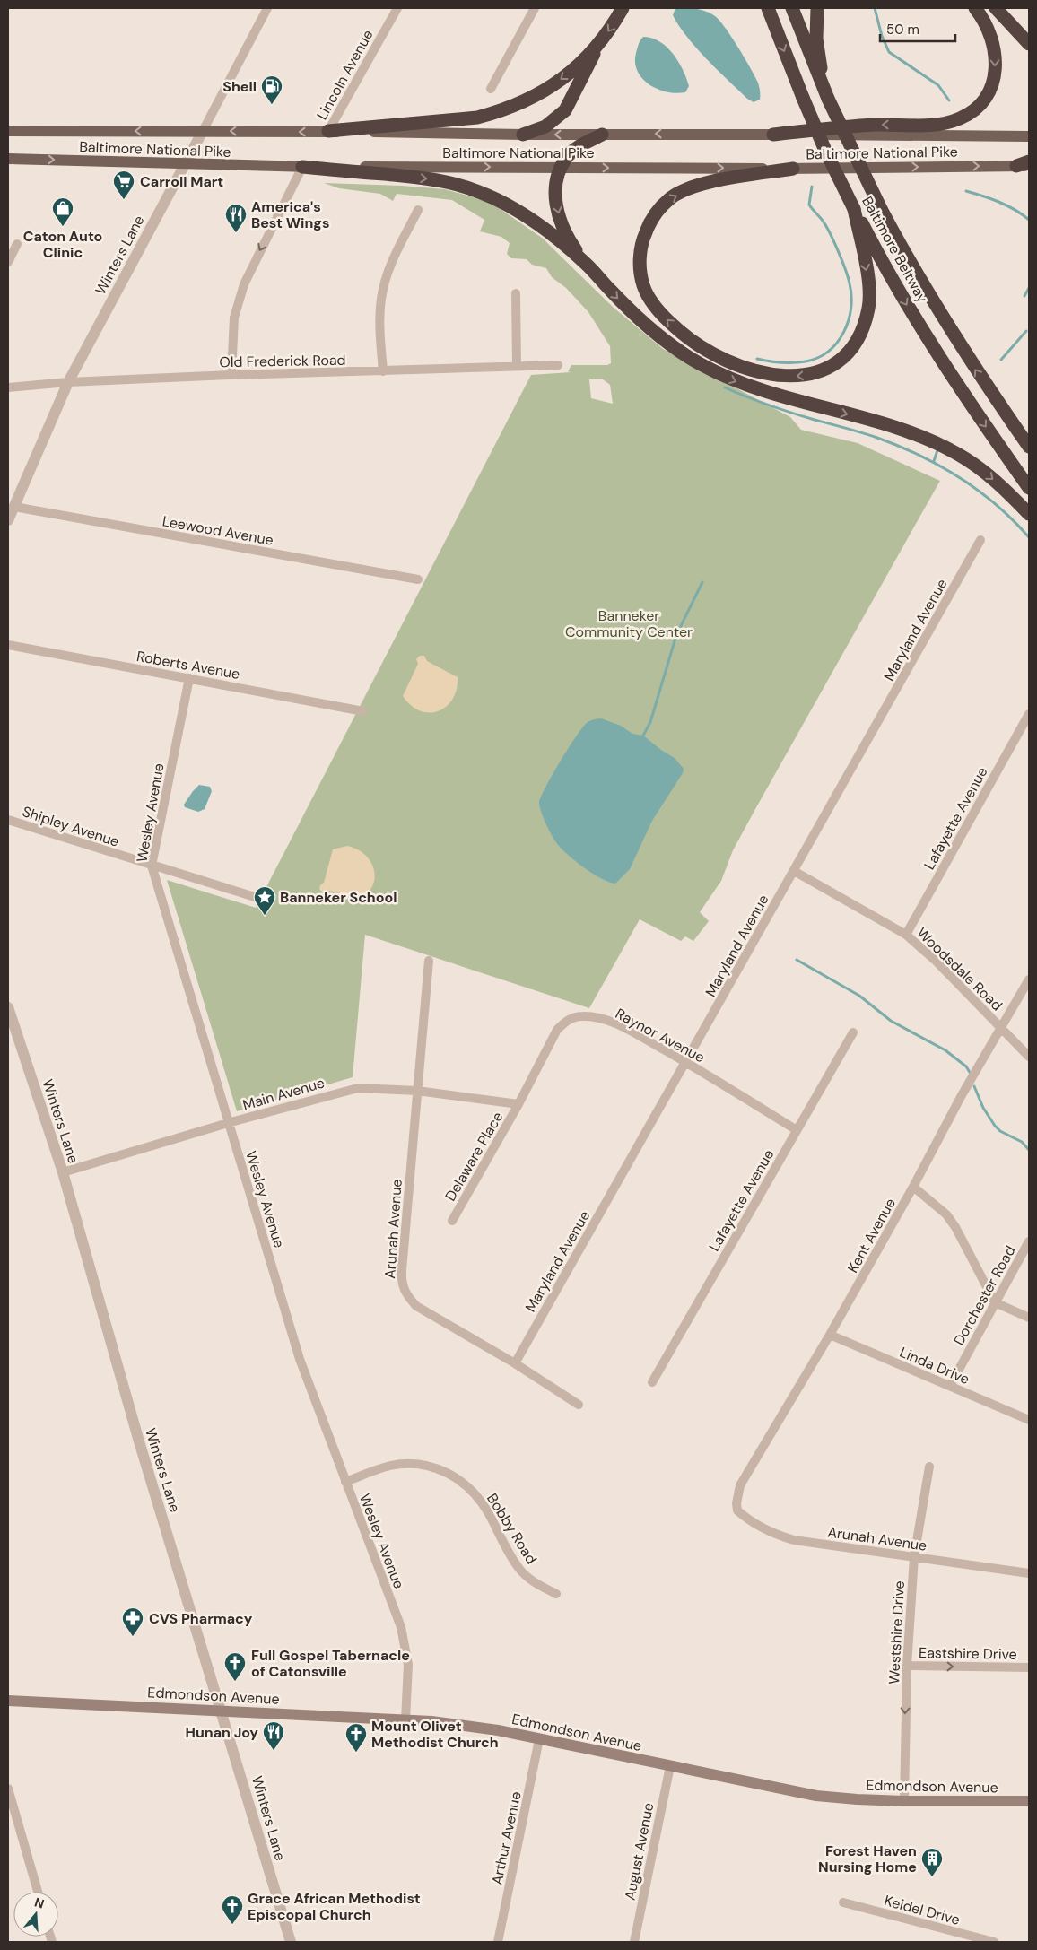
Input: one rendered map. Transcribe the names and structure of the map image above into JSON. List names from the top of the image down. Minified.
{"streets":{"highway":["Baltimore Beltway"],"main road":["Baltimore National Pike","Edmondson Avenue"],"street":["Lincoln Avenue","Winters Lane","Old Frederick Road","Leewood Avenue","Maryland Avenue","Roberts Avenue","Wesley Avenue","Lafayette Avenue","Shipley Avenue","Woodsdale Road","Raynor Avenue","Main Avenue","Delaware Place","Arunah Avenue","Kent Avenue","Dorchester Road","Linda Drive","Bobby Road","Westshire Drive","Eastshire Drive","Arthur Avenue","August Avenue","Keidel Drive"]},"crossings":[["Lincoln Avenue","Baltimore National Pike"],["Baltimore National Pike","Winters Lane"],["Winters Lane","Old Frederick Road"],["Winters Lane","Leewood Avenue"],["Winters Lane","Main Avenue"],["Winters Lane","Edmondson Avenue"],["Maryland Avenue","Woodsdale Road"],["Maryland Avenue","Raynor Avenue"],["Maryland Avenue","Arunah Avenue"],["Roberts Avenue","Wesley Avenue"],["Wesley Avenue","Shipley Avenue"],["Wesley Avenue","Main Avenue"],["Wesley Avenue","Bobby Road"],["Wesley Avenue","Edmondson Avenue"],["Lafayette Avenue","Woodsdale Road"],["Lafayette Avenue","Raynor Avenue"],["Woodsdale Road","Kent Avenue"],["Raynor Avenue","Main Avenue"],["Raynor Avenue","Delaware Place"],["Main Avenue","Delaware Place"],["Main Avenue","Arunah Avenue"],["Arunah Avenue","Kent Avenue"],["Arunah Avenue","Westshire Drive"],["Kent Avenue","Linda Drive"],["Dorchester Road","Linda Drive"],["Westshire Drive","Eastshire Drive"],["Westshire Drive","Edmondson Avenue"],["Edmondson Avenue","Arthur Avenue"],["Edmondson Avenue","August Avenue"]],"one_way":["Westshire Drive","Eastshire Drive"],"parks":["Banneker Community Center"],"places":{"fuel station":["Shell"],"supermarket":["Carroll Mart"],"shop":["Caton Auto Clinic"],"restaurant":["America's Best Wings","Hunan Joy"],"place":["Banneker School"],"pharmacy":["CVS Pharmacy"],"church":["Full Gospel Tabernacle of Catonsville","Mount Olivet Methodist Church","Grace African Methodist Episcopal Church"],"building":["Forest Haven Nursing Home"]},"scale_bar":"50 m","north":"top"}
